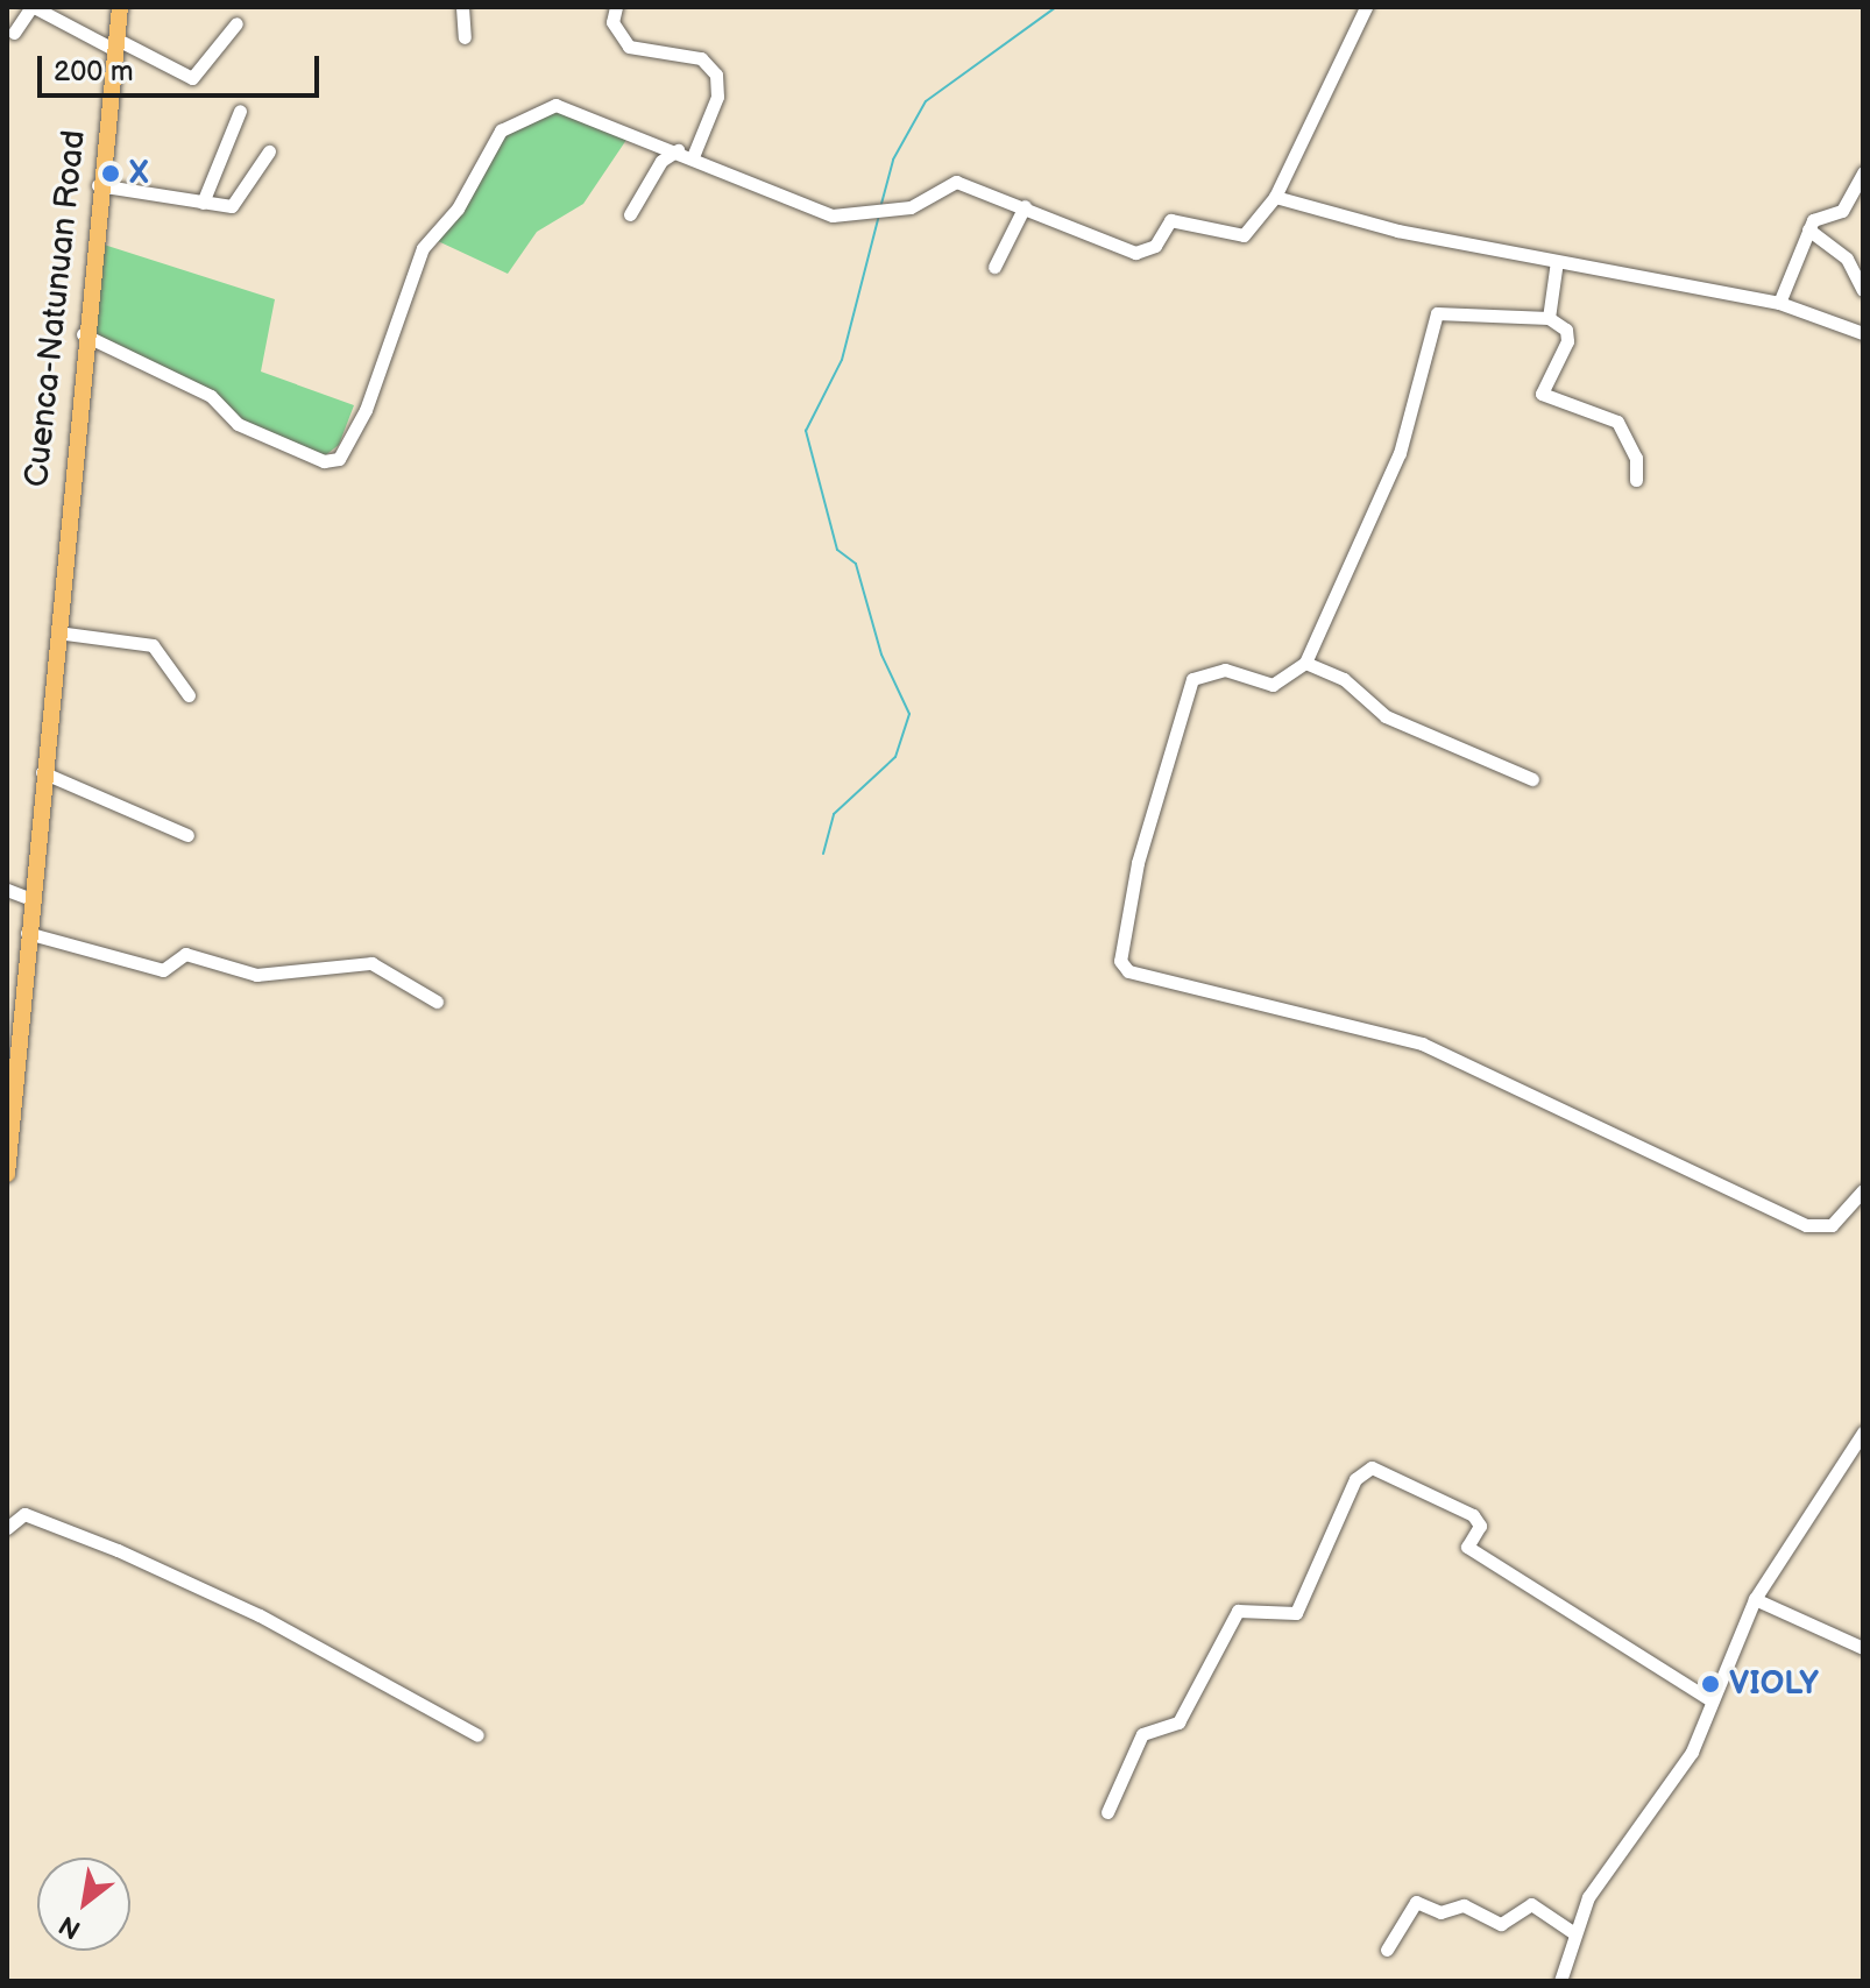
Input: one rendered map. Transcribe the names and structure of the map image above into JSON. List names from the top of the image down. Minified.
{"streets":{"main road":["Cuenca-Natunuan Road"]},"places":["X","VIOLY"],"scale_bar":"200 m","north":"bottom left"}
